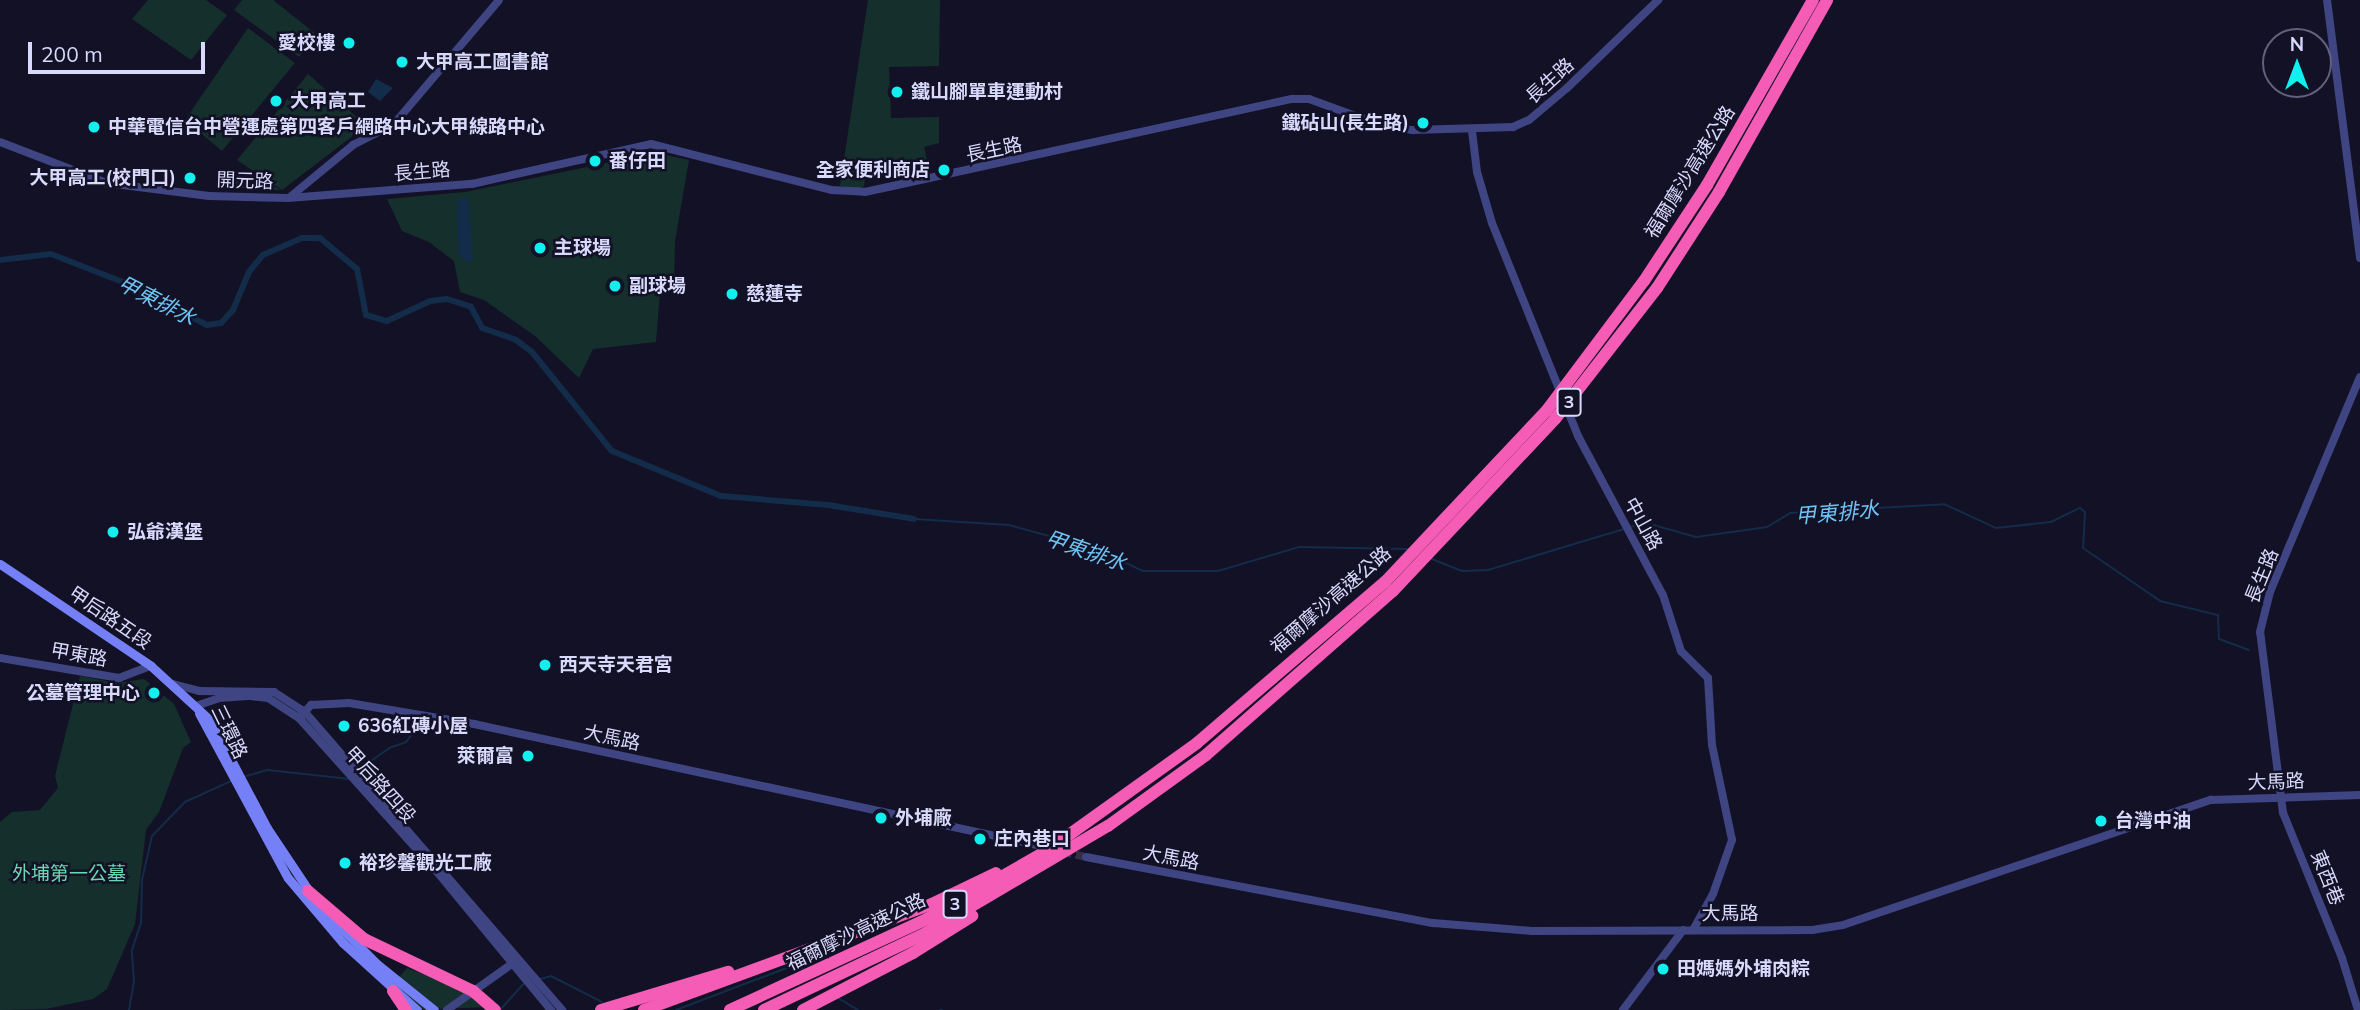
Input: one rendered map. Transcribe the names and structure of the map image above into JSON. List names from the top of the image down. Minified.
{"streets":{"highway":["福爾摩沙高速公路","3"],"main road":["甲后路五段","三環路"],"street":["長生路","開元路","中山路","甲東路","大馬路","甲后路四段","東西巷"]},"crossings":[["長生路","開元路"],["長生路","中山路"],["長生路","大馬路"],["長生路","東西巷"],["福爾摩沙高速公路","大馬路"],["中山路","大馬路"],["甲后路五段","甲東路"],["甲后路五段","三環路"],["甲后路五段","甲后路四段"],["三環路","甲后路四段"],["大馬路","甲后路四段"],["大馬路","東西巷"]],"water":["甲東排水"],"parks":["外埔第一公墓"],"places":["愛校樓","大甲高工圖書館","鐵山腳單車運動村","大甲高工","鐵砧山(長生路)","中華電信台中營運處第四客戶網路中心大甲線路中心","番仔田","全家便利商店","大甲高工(校門口)","主球場","副球場","慈蓮寺","弘爺漢堡","西天寺天君宮","公墓管理中心","636紅磚小屋","萊爾富","外埔廠","台灣中油","庄內巷口","裕珍馨觀光工廠","田媽媽外埔肉粽"],"scale_bar":"200 m","north":"top"}
